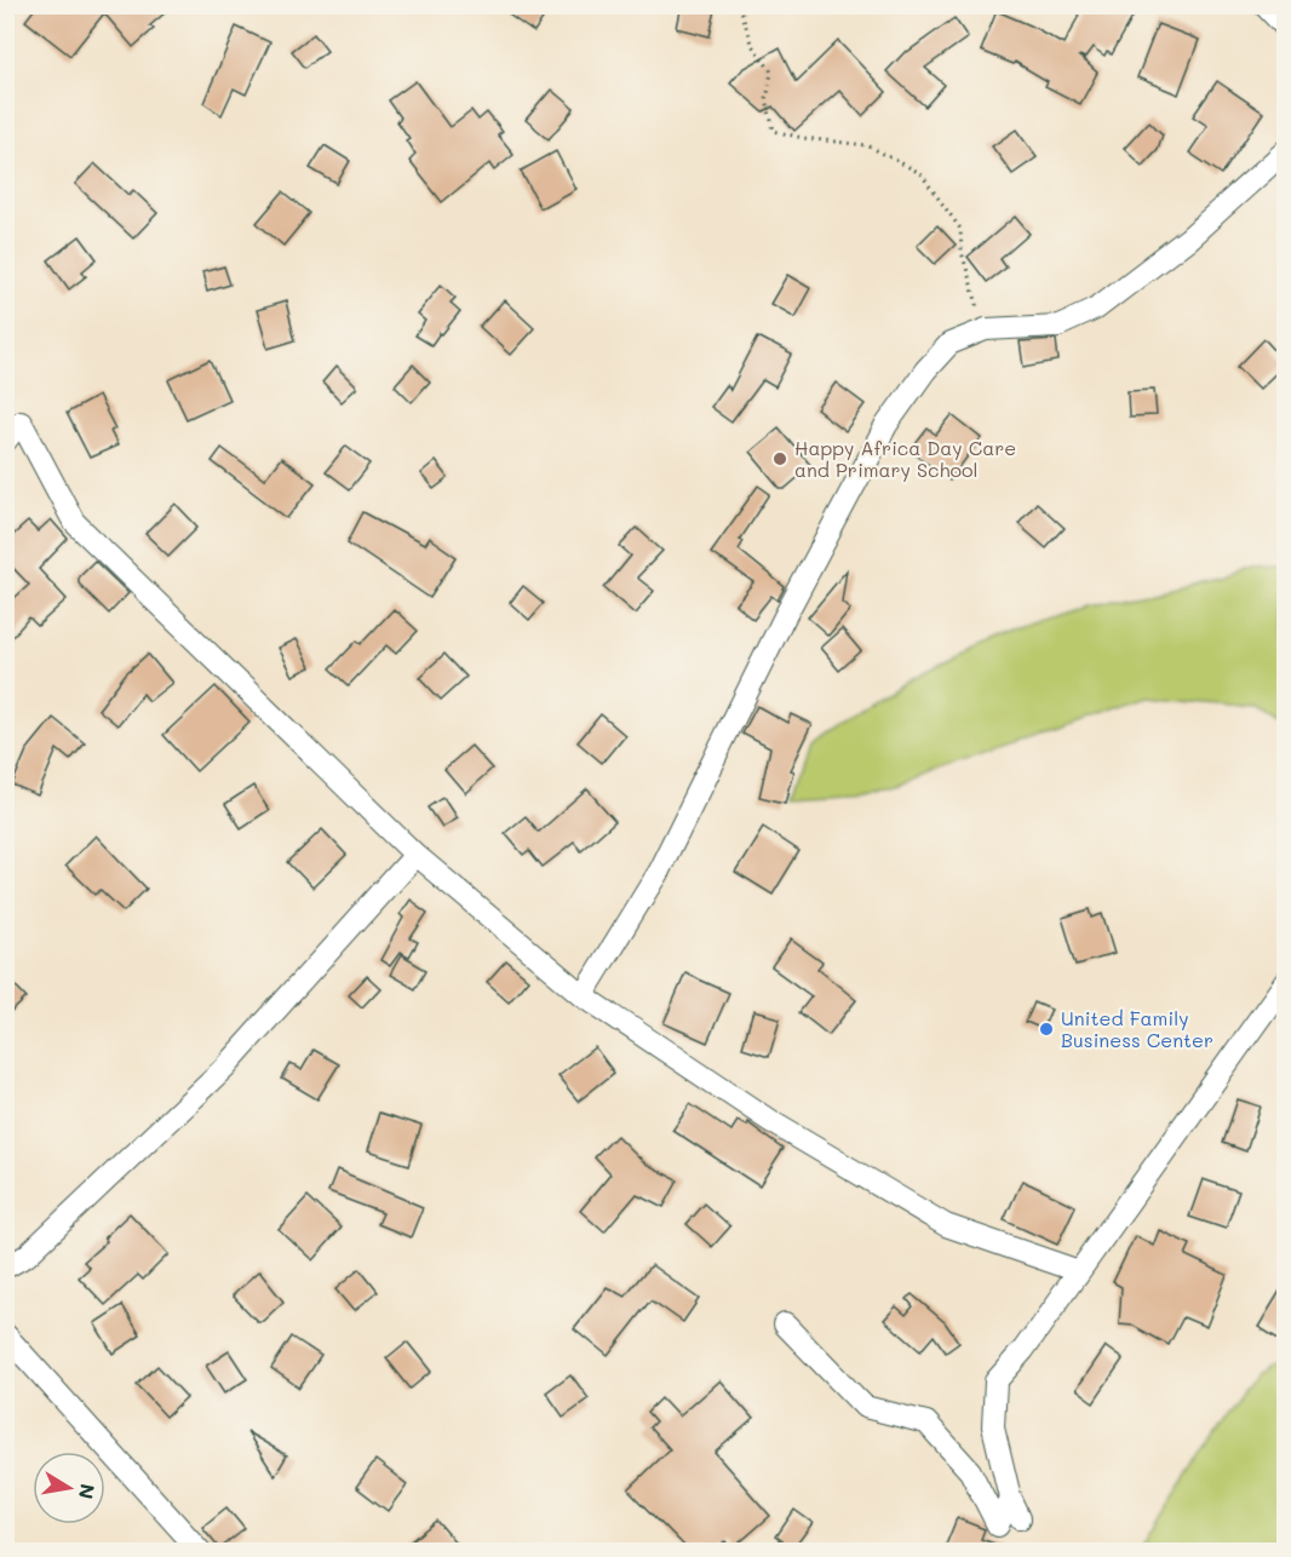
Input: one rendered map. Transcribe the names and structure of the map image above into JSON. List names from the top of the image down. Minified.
{"places":["Happy Africa Day Care and Primary School","United Family Business Center"],"north":"right"}
